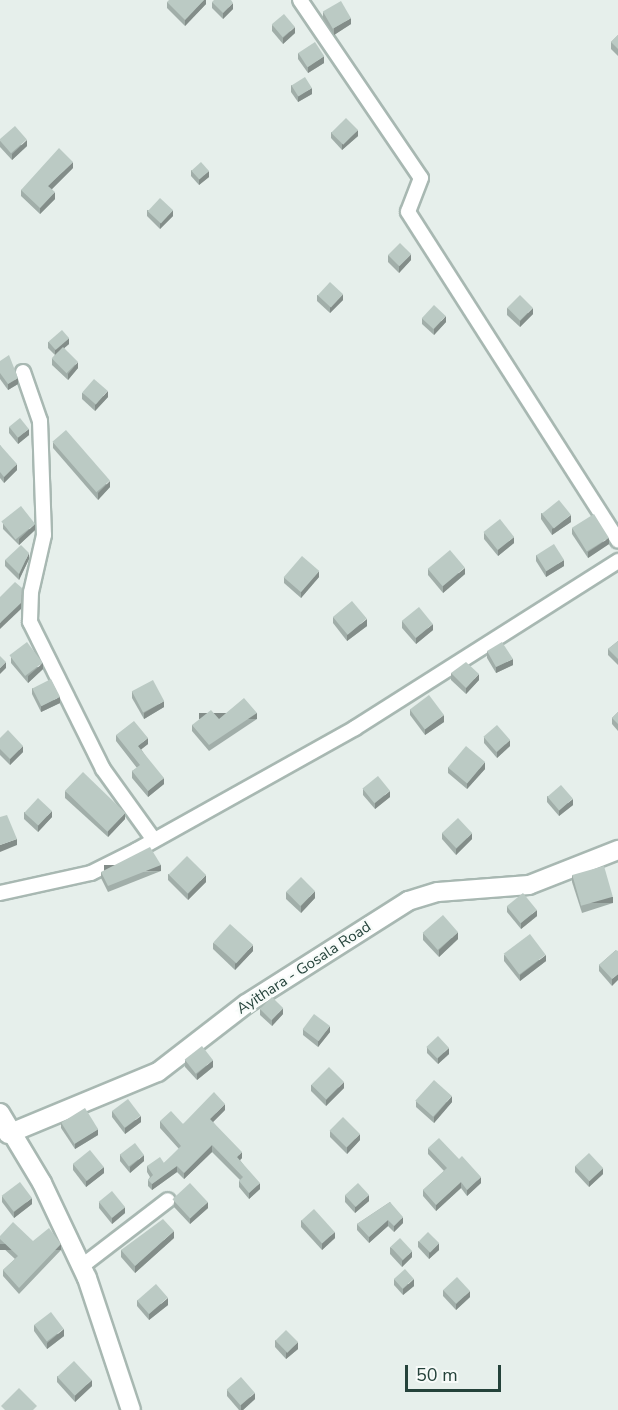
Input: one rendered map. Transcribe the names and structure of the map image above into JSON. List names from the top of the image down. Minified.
{"streets":{"main road":["Ayithara - Gosala Road"]},"scale_bar":"50 m"}
